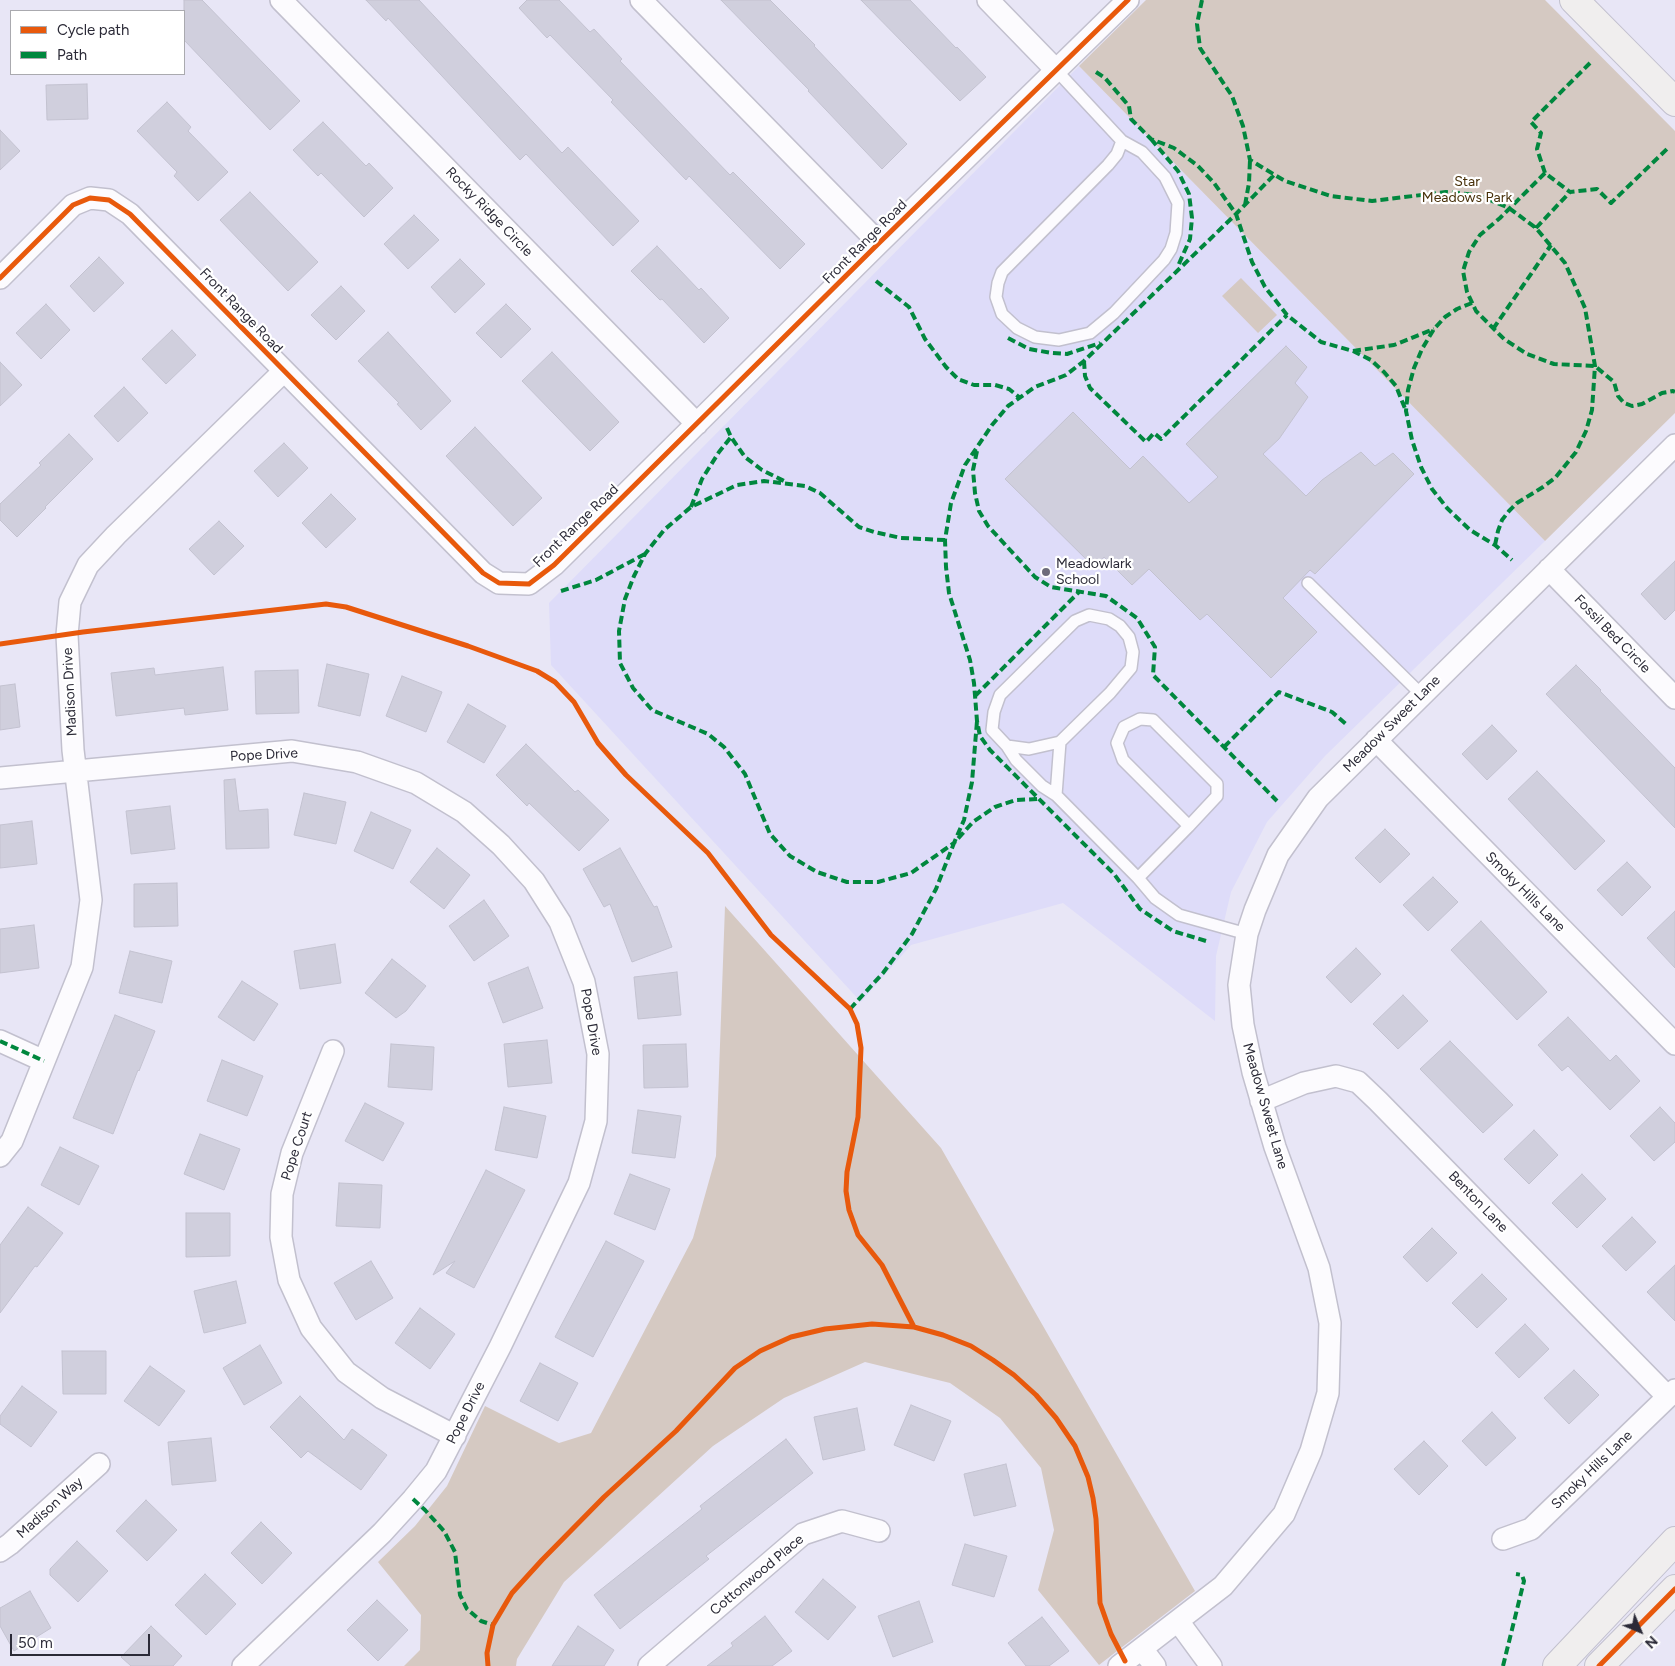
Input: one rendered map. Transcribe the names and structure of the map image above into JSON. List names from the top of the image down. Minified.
{"streets":{"street":["Rocky Ridge Circle","Front Range Road","Fossil Bed Circle","Madison Drive","Meadow Sweet Lane","Pope Drive","Smoky Hills Lane","Pope Court","Benton Lane","Madison Way","Cottonwood Place"]},"crossings":[["Rocky Ridge Circle","Front Range Road"],["Front Range Road","Madison Drive"],["Fossil Bed Circle","Meadow Sweet Lane"],["Madison Drive","Pope Drive"],["Meadow Sweet Lane","Smoky Hills Lane"],["Meadow Sweet Lane","Benton Lane"],["Pope Drive","Pope Court"],["Smoky Hills Lane","Benton Lane"]],"parks":["Star Meadows Park"],"places":["Meadowlark School"],"legend":["Cycle path","Path"],"scale_bar":"50 m","north":"bottom right"}
